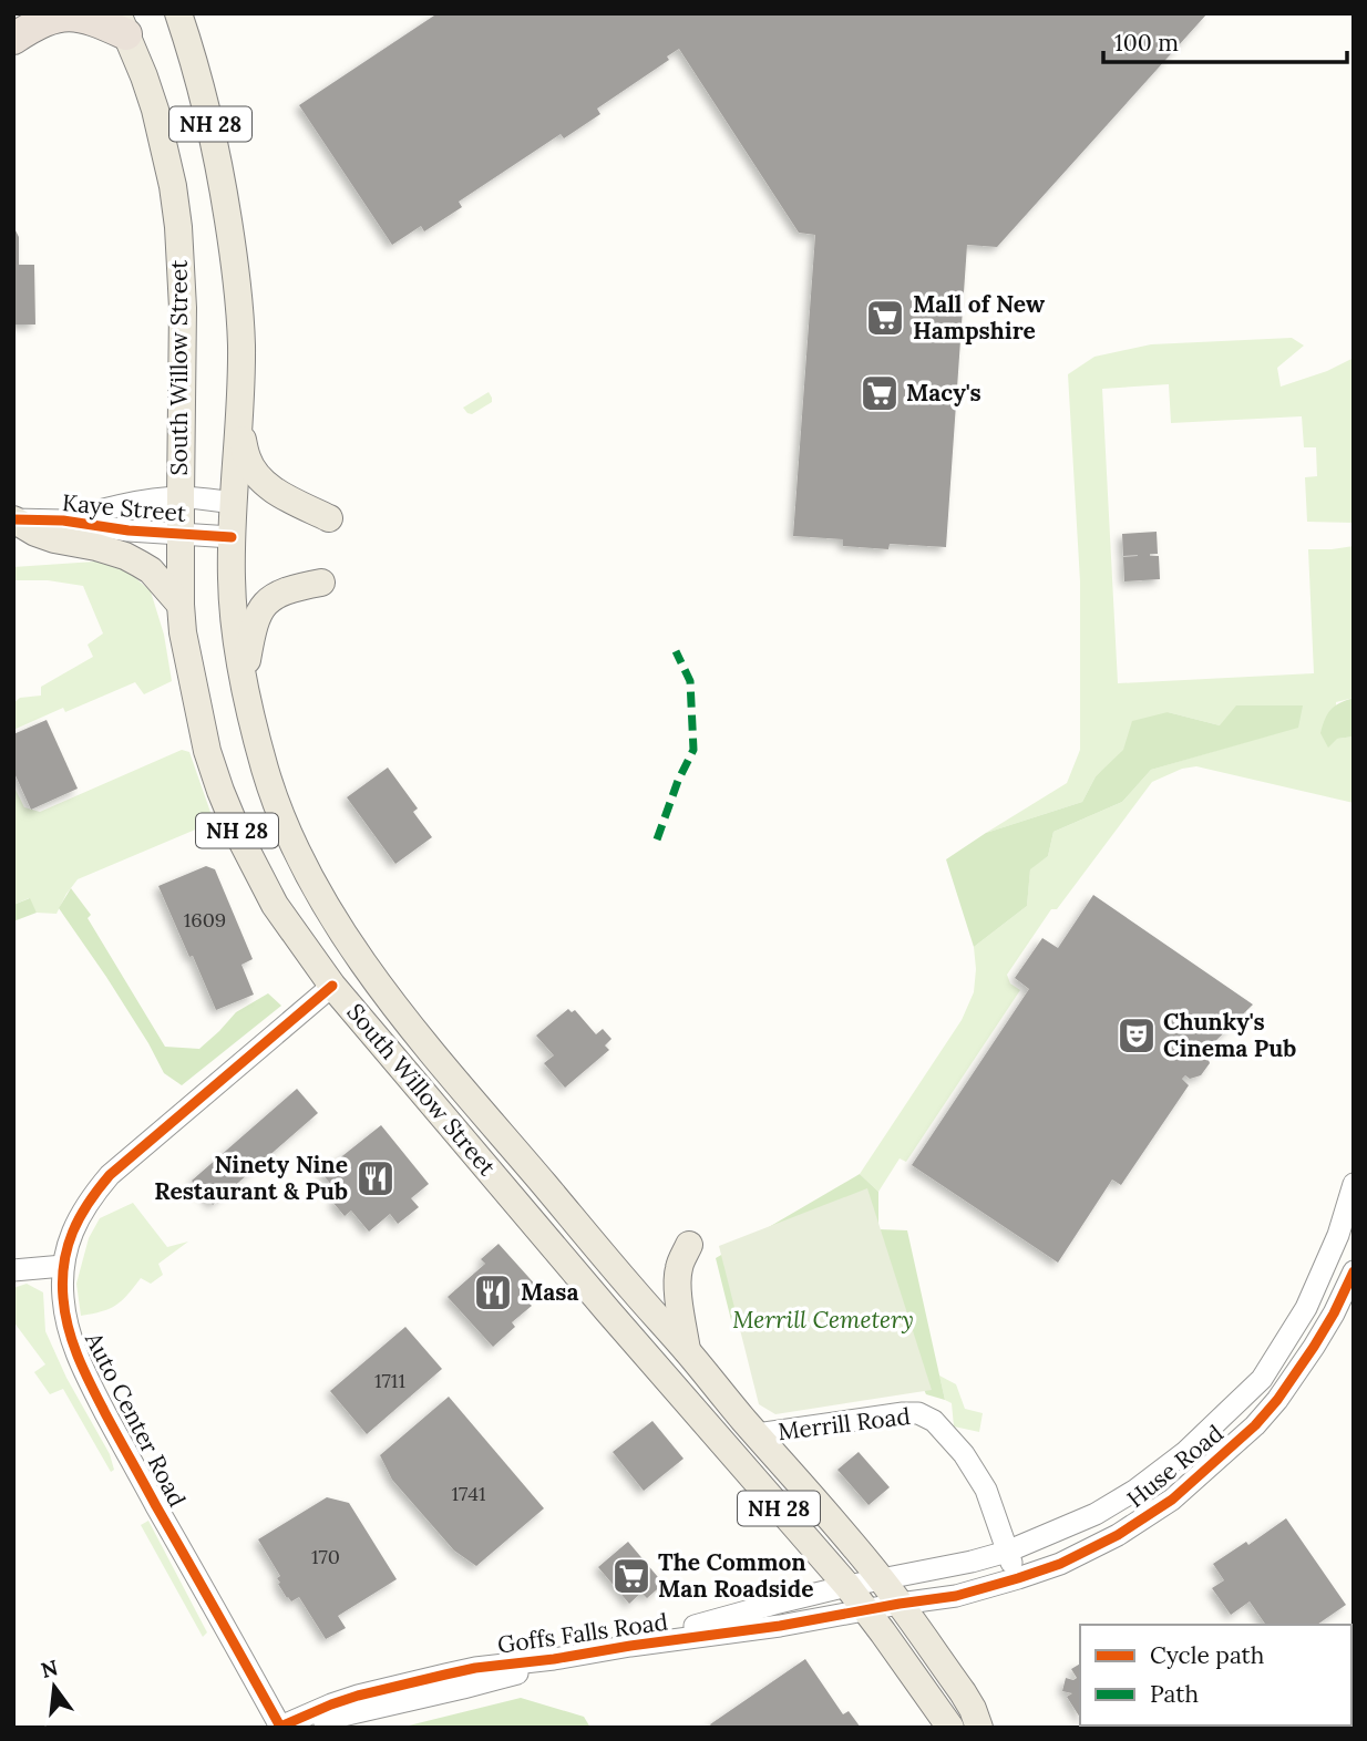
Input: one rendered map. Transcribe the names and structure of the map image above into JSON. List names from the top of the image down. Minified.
{"streets":{"main road":["NH 28","South Willow Street"],"street":["Kaye Street","Auto Center Road","Merrill Road","Huse Road","Goffs Falls Road"]},"crossings":[["South Willow Street","Kaye Street"],["South Willow Street","Auto Center Road"],["South Willow Street","Merrill Road"],["South Willow Street","Huse Road"],["South Willow Street","Goffs Falls Road"],["Auto Center Road","Goffs Falls Road"],["Merrill Road","Huse Road"],["Huse Road","Goffs Falls Road"]],"parks":["Merrill Cemetery"],"places":{"supermarket":["Mall of New Hampshire","Macy's","The Common Man Roadside"],"theatre":["Chunky's Cinema Pub"],"restaurant":["Ninety Nine Restaurant & Pub","Masa"]},"house_numbers":["1609","1711","1741","170"],"legend":["Cycle path","Path"],"scale_bar":"100 m","north":"top"}
